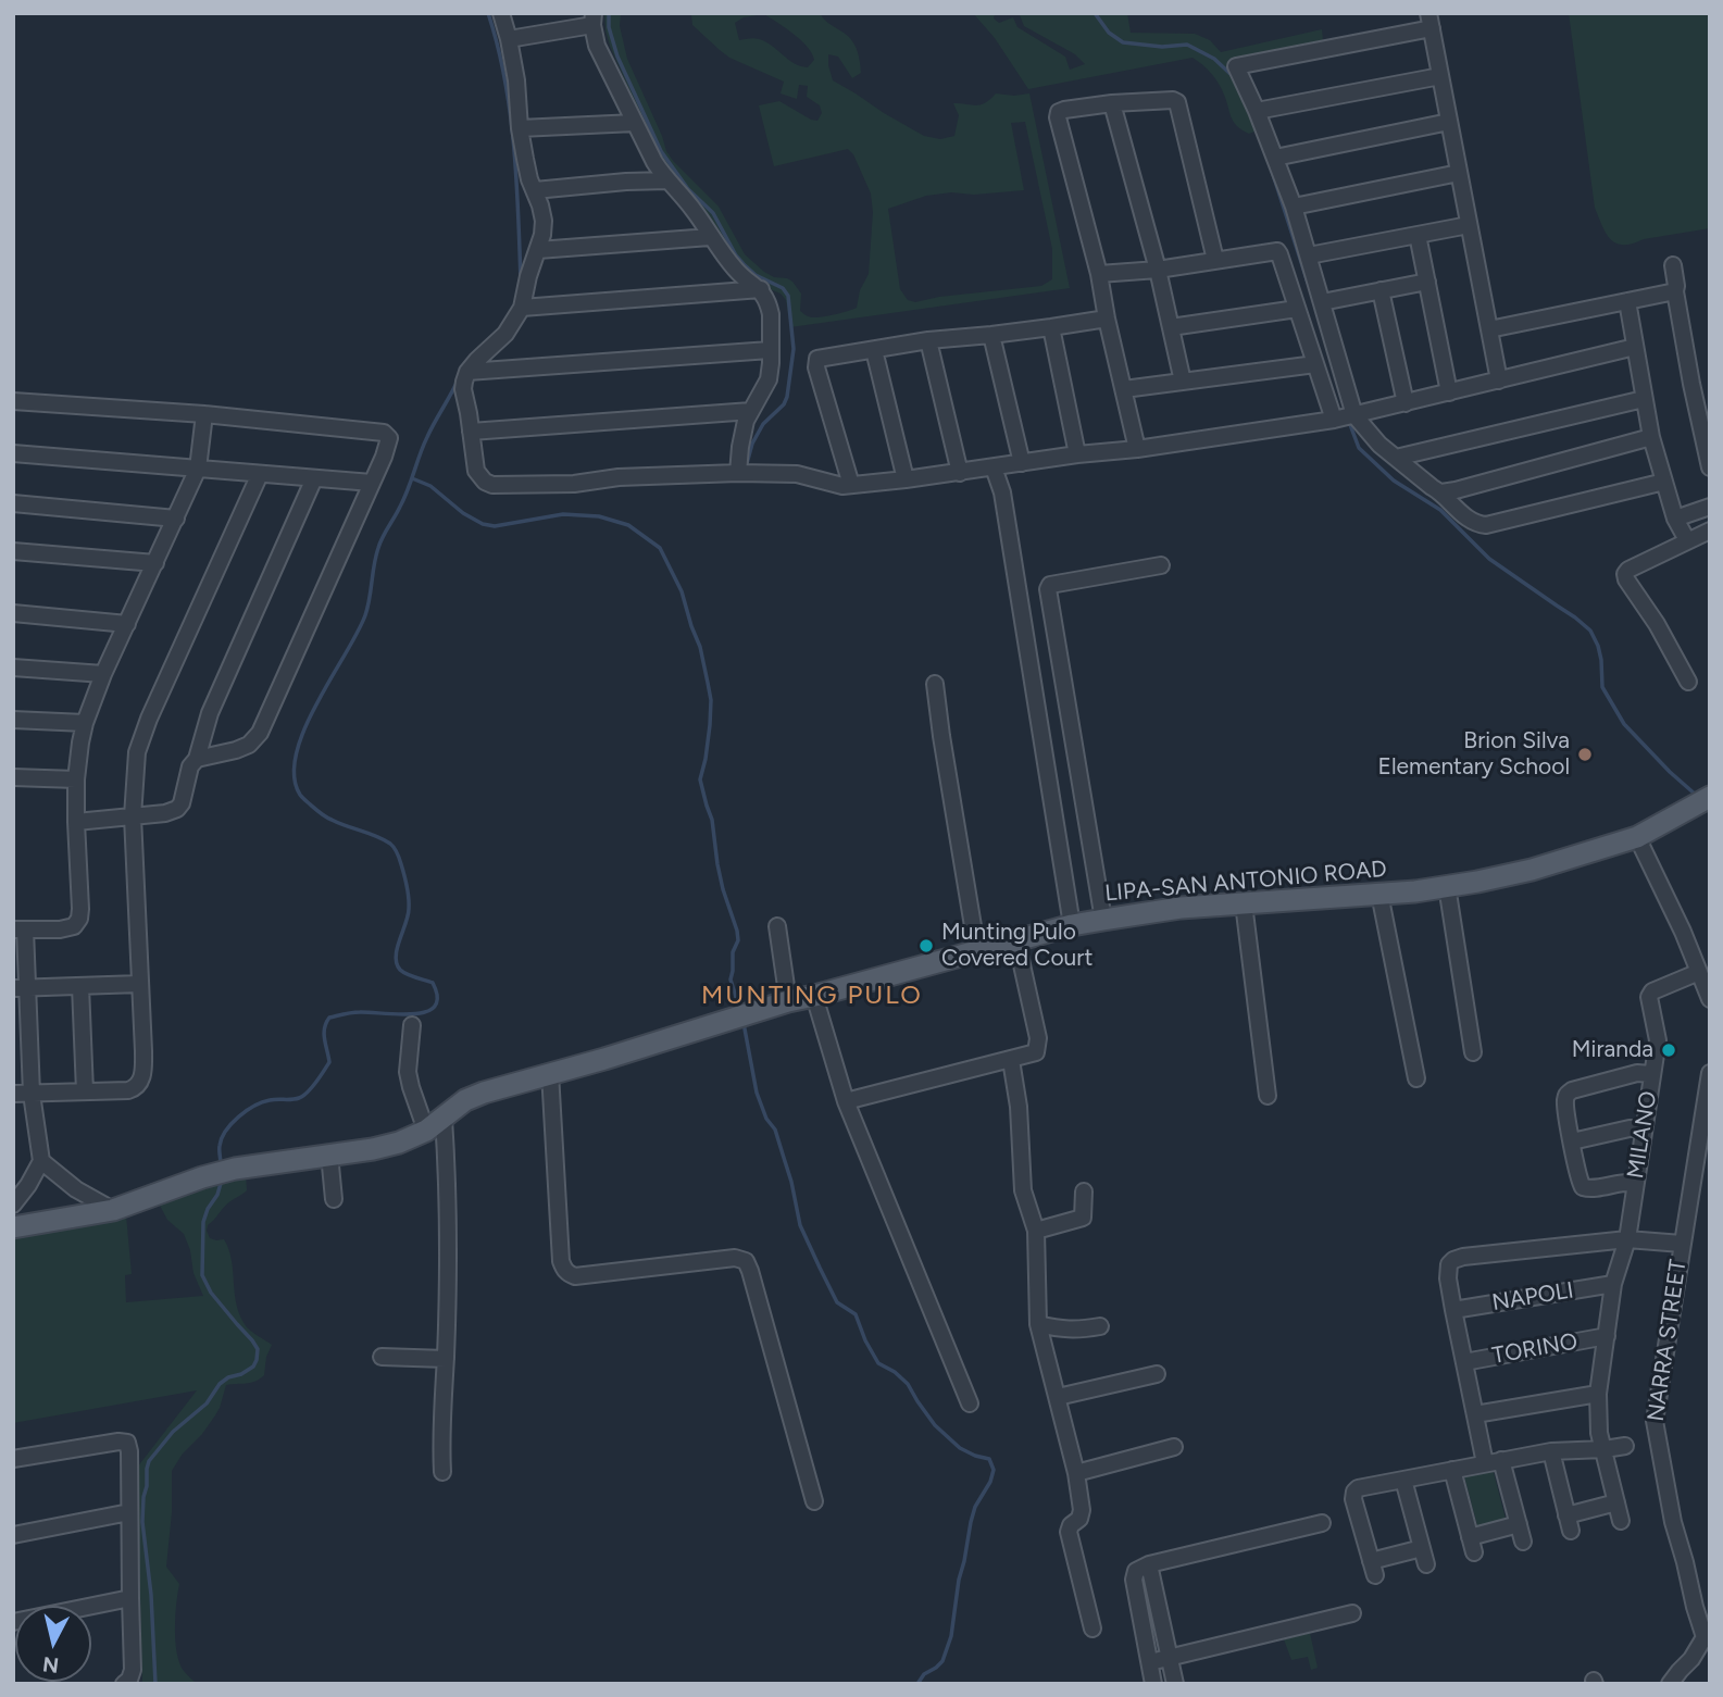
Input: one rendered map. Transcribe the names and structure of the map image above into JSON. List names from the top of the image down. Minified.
{"streets":{"main road":["LIPA-SAN ANTONIO ROAD"],"street":["MILANO","NAPOLI","NARRA STREET","TORINO"]},"crossings":[["MILANO","NAPOLI"],["MILANO","TORINO"]],"districts":["MUNTING PULO"],"places":["Brion Silva Elementary School","Munting Pulo Covered Court","Miranda"],"north":"bottom"}
